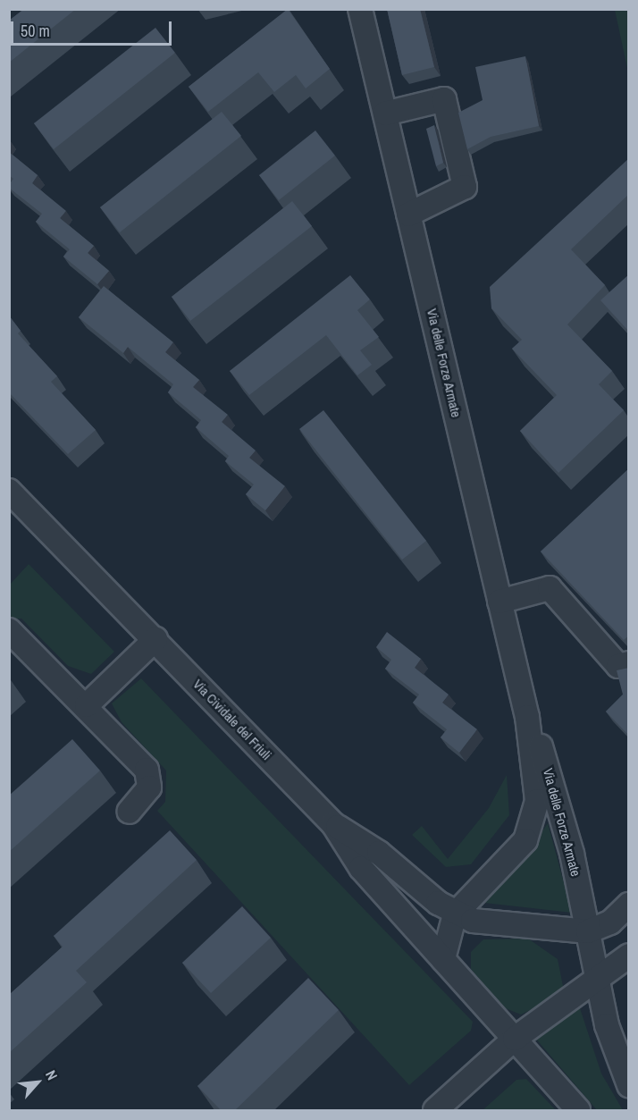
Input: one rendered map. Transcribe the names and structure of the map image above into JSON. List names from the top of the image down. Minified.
{"streets":{"street":["Via delle Forze Armate","Via Cividale del Friuli"]},"scale_bar":"50 m","north":"top right"}
